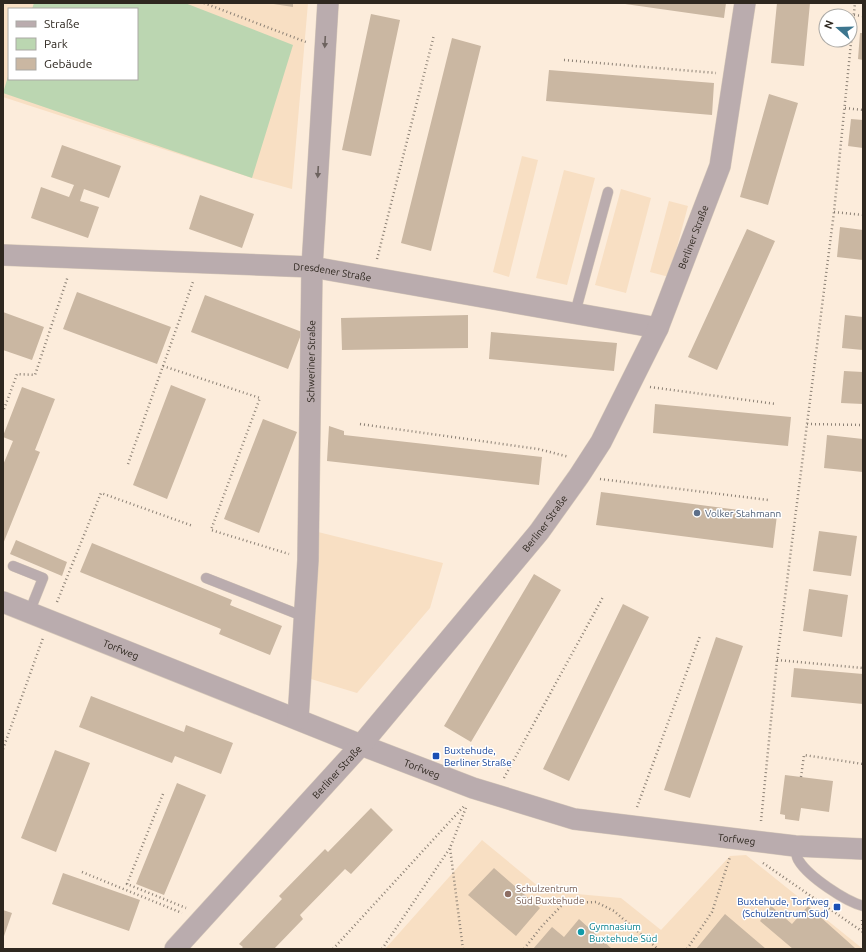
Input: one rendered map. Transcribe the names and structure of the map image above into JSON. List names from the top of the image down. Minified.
{"streets":{"street":["Berliner Straße","Dresdener Straße","Schweriner Straße","Torfweg"]},"crossings":[["Berliner Straße","Dresdener Straße"],["Berliner Straße","Torfweg"],["Dresdener Straße","Schweriner Straße"],["Schweriner Straße","Torfweg"]],"one_way":["Schweriner Straße"],"places":{"other":["Volker Stahmann","Schulzentrum Süd Buxtehude","Gymnasium Buxtehude Süd"],"transit":["Buxtehude, Berliner Straße","Buxtehude, Torfweg (Schulzentrum Süd)"]},"legend":["Straße","Park","Gebäude"],"north":"left"}
